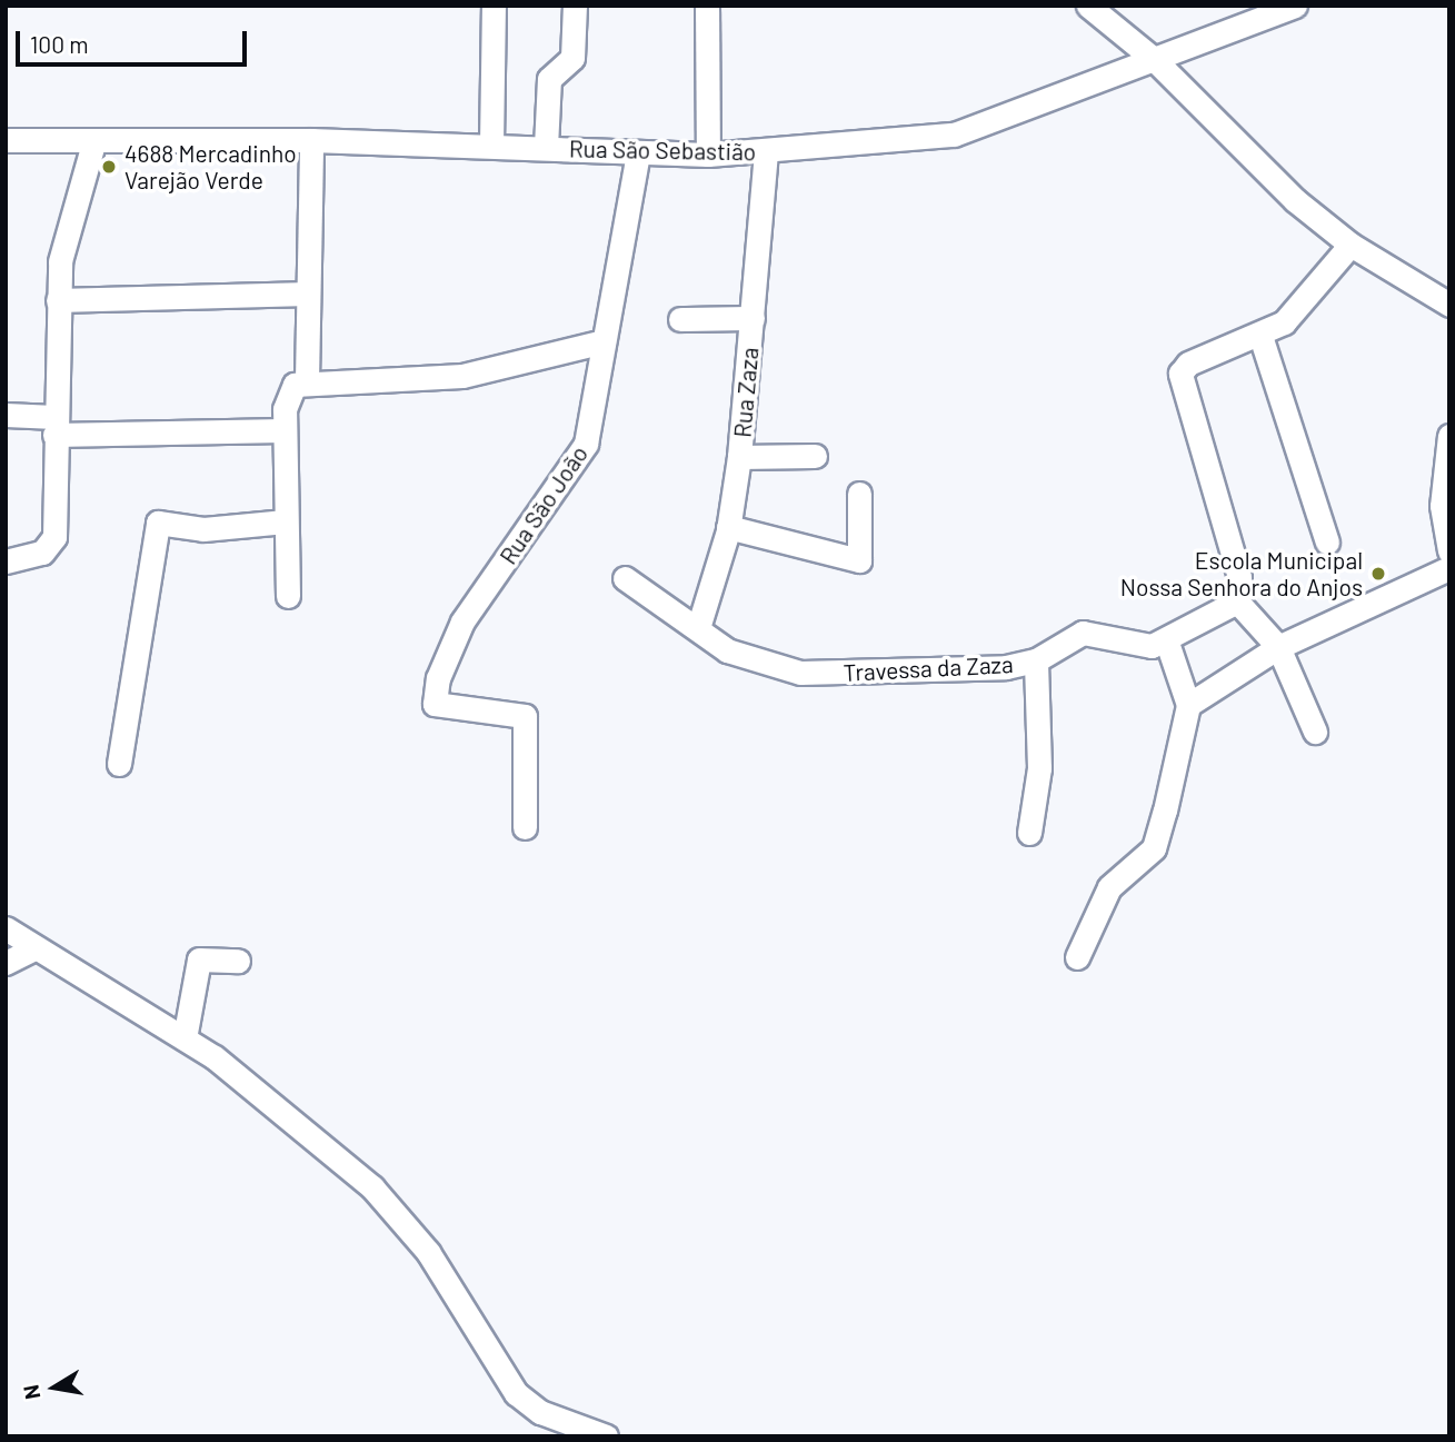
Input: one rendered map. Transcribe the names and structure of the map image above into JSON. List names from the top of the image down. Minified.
{"streets":{"street":["Rua São Sebastião","Rua Zaza","Rua São João","Travessa da Zaza"]},"crossings":[["Rua São Sebastião","Rua Zaza"],["Rua São Sebastião","Rua São João"],["Rua Zaza","Travessa da Zaza"]],"places":["4688 Mercadinho Varejão Verde","Escola Municipal Nossa Senhora do Anjos"],"scale_bar":"100 m","north":"left"}
